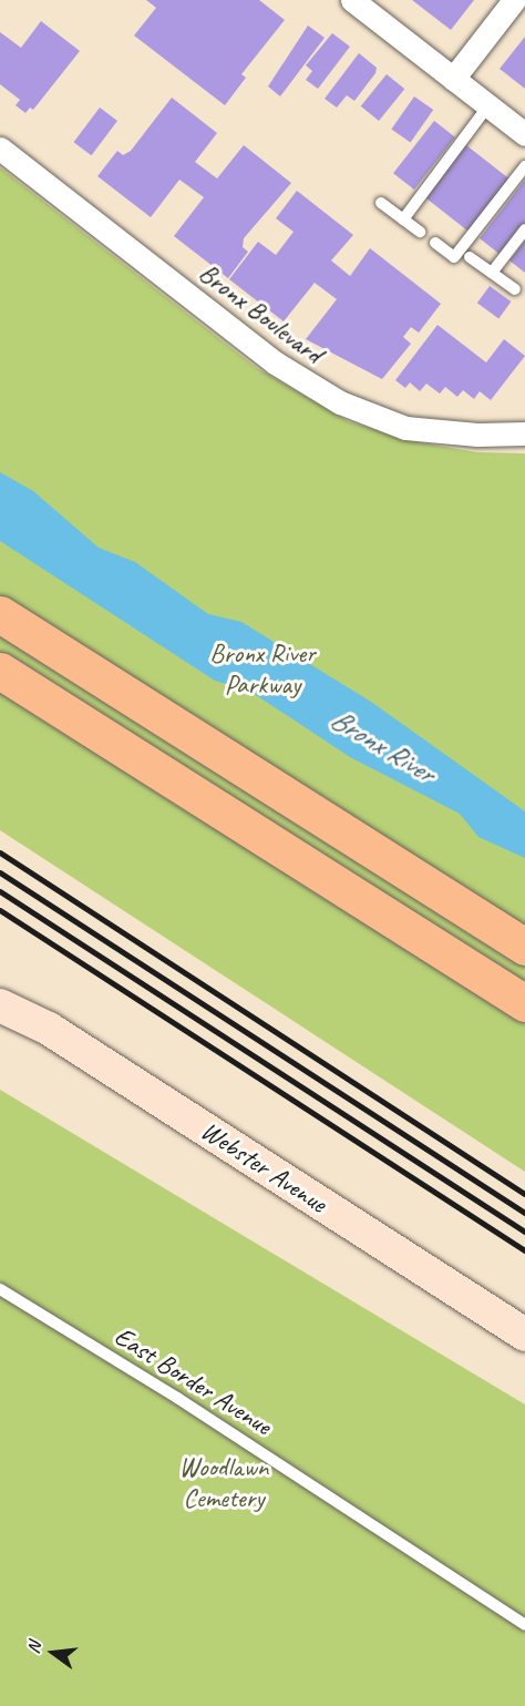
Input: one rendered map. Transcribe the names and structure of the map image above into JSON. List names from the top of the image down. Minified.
{"streets":{"main road":["Webster Avenue"],"street":["Bronx Boulevard"],"lane":["East Border Avenue"]},"water":["Bronx River"],"parks":["Bronx River Parkway","Woodlawn Cemetery"],"north":"left"}
